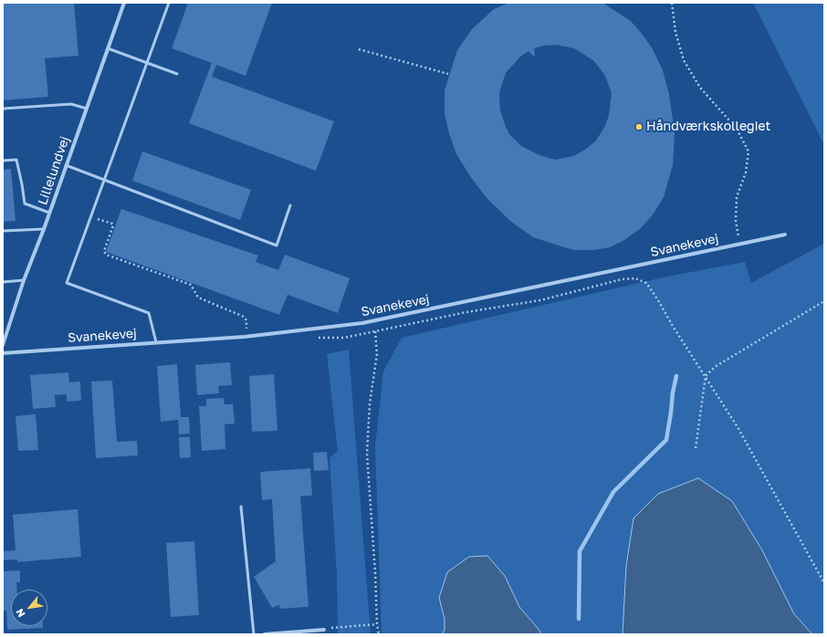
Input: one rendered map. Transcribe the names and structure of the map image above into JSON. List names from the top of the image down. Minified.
{"streets":{"street":["Lillelundvej","Svanekevej"]},"places":["Håndværkskollegiet"],"north":"bottom left"}
